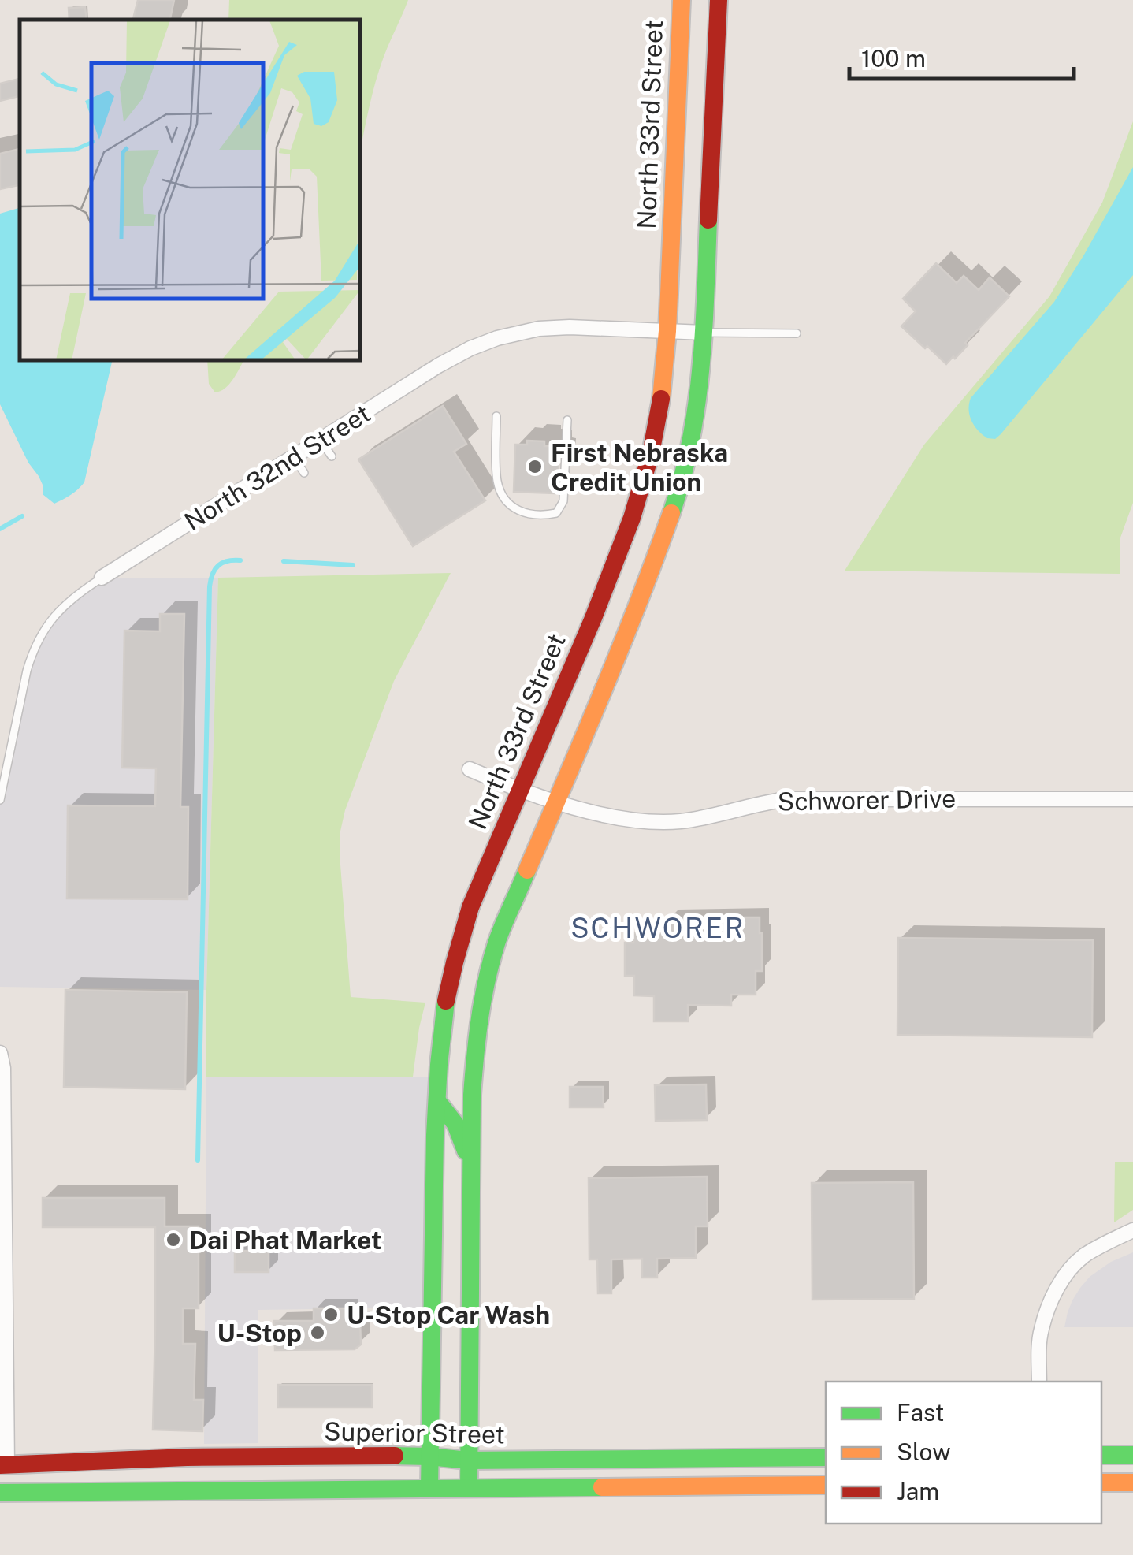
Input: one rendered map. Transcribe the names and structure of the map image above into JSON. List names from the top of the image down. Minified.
{"streets":{"main road":["North 33rd Street","Superior Street"],"street":["North 32nd Street","Schworer Drive"]},"crossings":[["North 33rd Street","North 32nd Street"],["North 33rd Street","Schworer Drive"],["North 33rd Street","Superior Street"]],"districts":["SCHWORER"],"places":["First Nebraska Credit Union","Dai Phat Market","U-Stop Car Wash","U-Stop"],"legend":["Fast","Slow","Jam"],"scale_bar":"100 m"}
